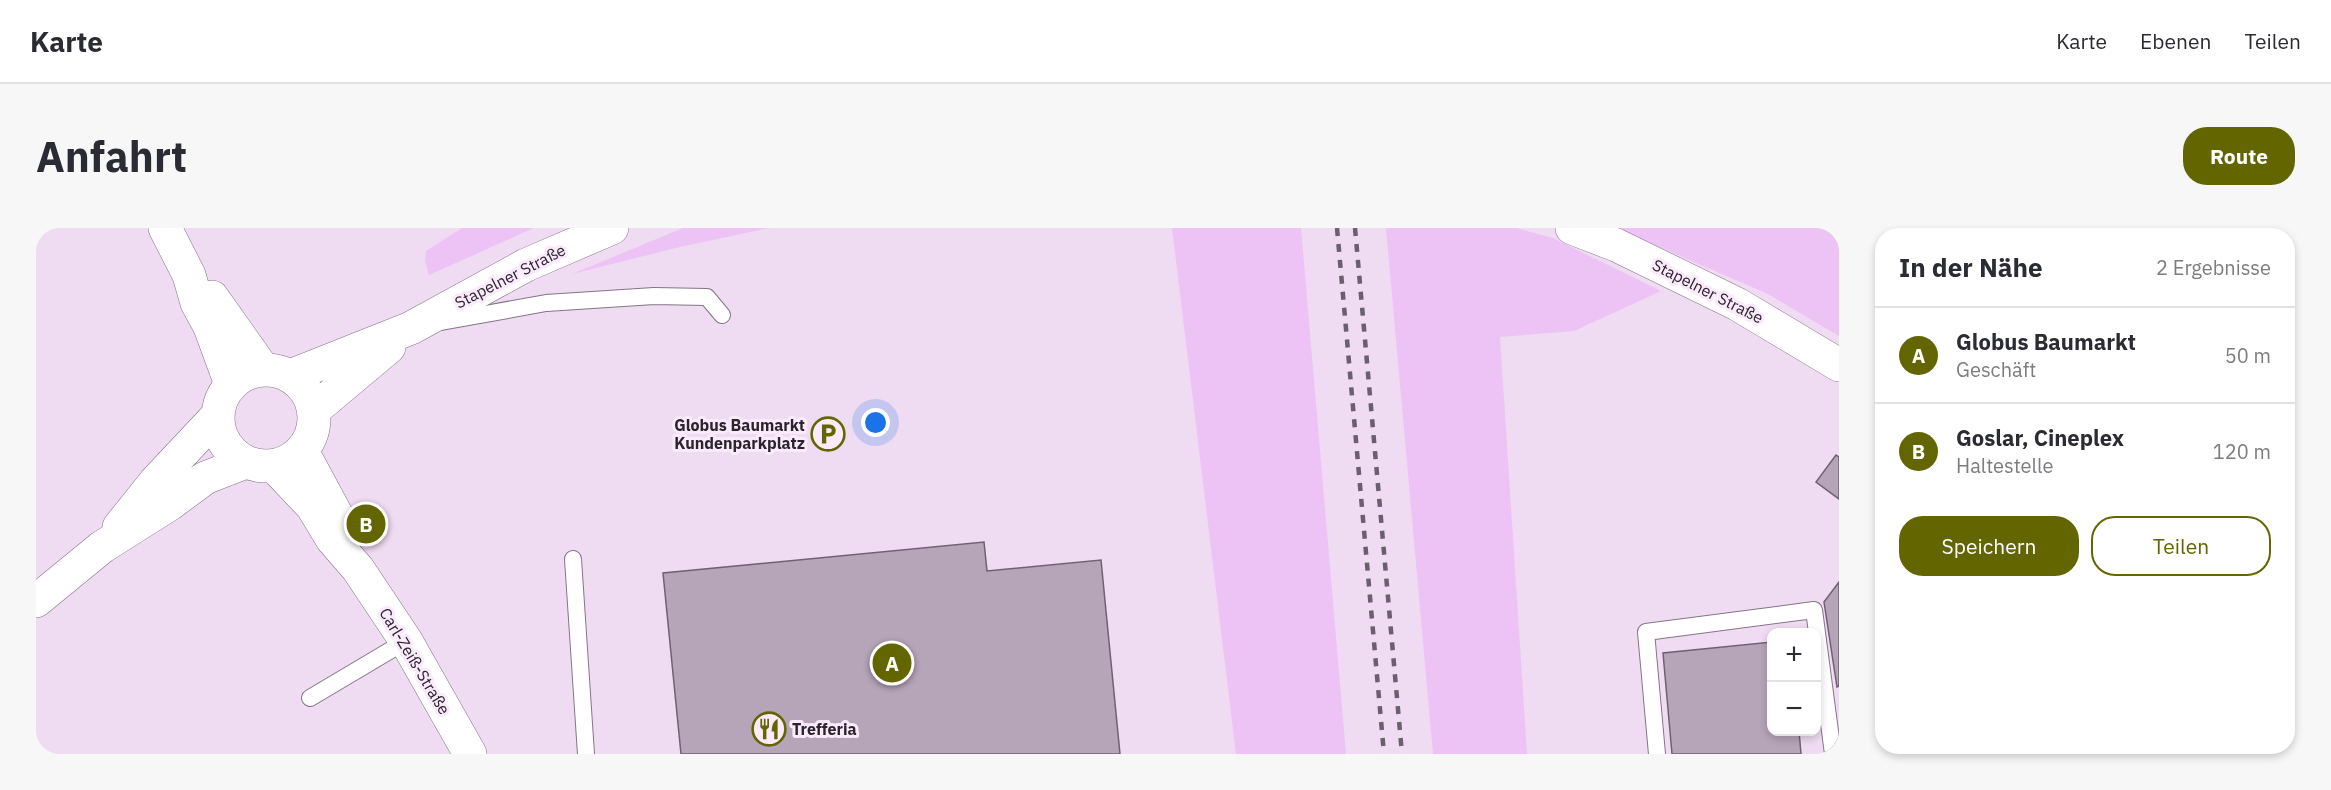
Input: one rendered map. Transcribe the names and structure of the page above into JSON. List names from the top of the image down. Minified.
{"streets":{"street":["Stapelner Straße","Carl-Zeiß-Straße"]},"crossings":[["Stapelner Straße","Carl-Zeiß-Straße"]],"places":{"parking":["Globus Baumarkt Kundenparkplatz"],"restaurant":["Trefferia"]},"page":{"header":"Karte","nav":["Karte","Ebenen","Teilen"],"buttons":["Route",["Speichern","Teilen"]],"title":"Anfahrt","heading":["In der Nähe","2 Ergebnisse"],"list":[{"mark":"A","name":"Globus Baumarkt","note":"Geschäft","value":"50 m"},{"mark":"B","name":"Goslar, Cineplex","note":"Haltestelle","value":"120 m"}],"pins":["B","A"],"map_buttons":["+","−"]}}
